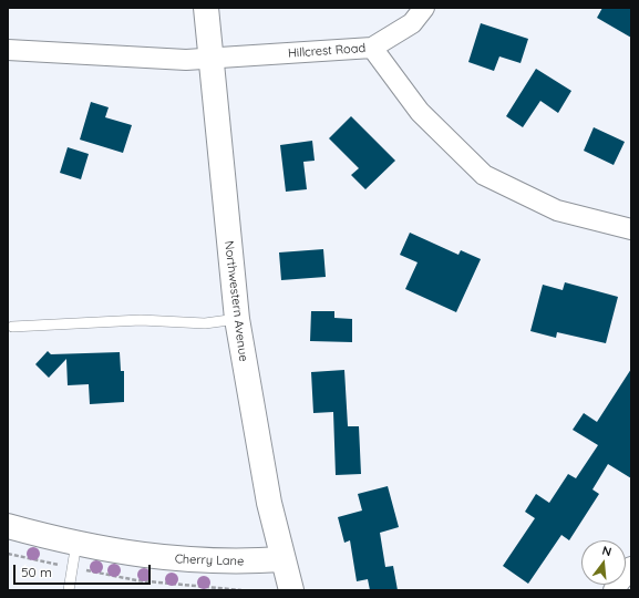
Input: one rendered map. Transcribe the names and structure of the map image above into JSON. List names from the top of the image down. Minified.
{"streets":{"main road":["Northwestern Avenue","Cherry Lane"],"street":["Hillcrest Road"]},"crossings":[["Hillcrest Road","Northwestern Avenue"],["Northwestern Avenue","Cherry Lane"]],"scale_bar":"50 m","north":"top"}
